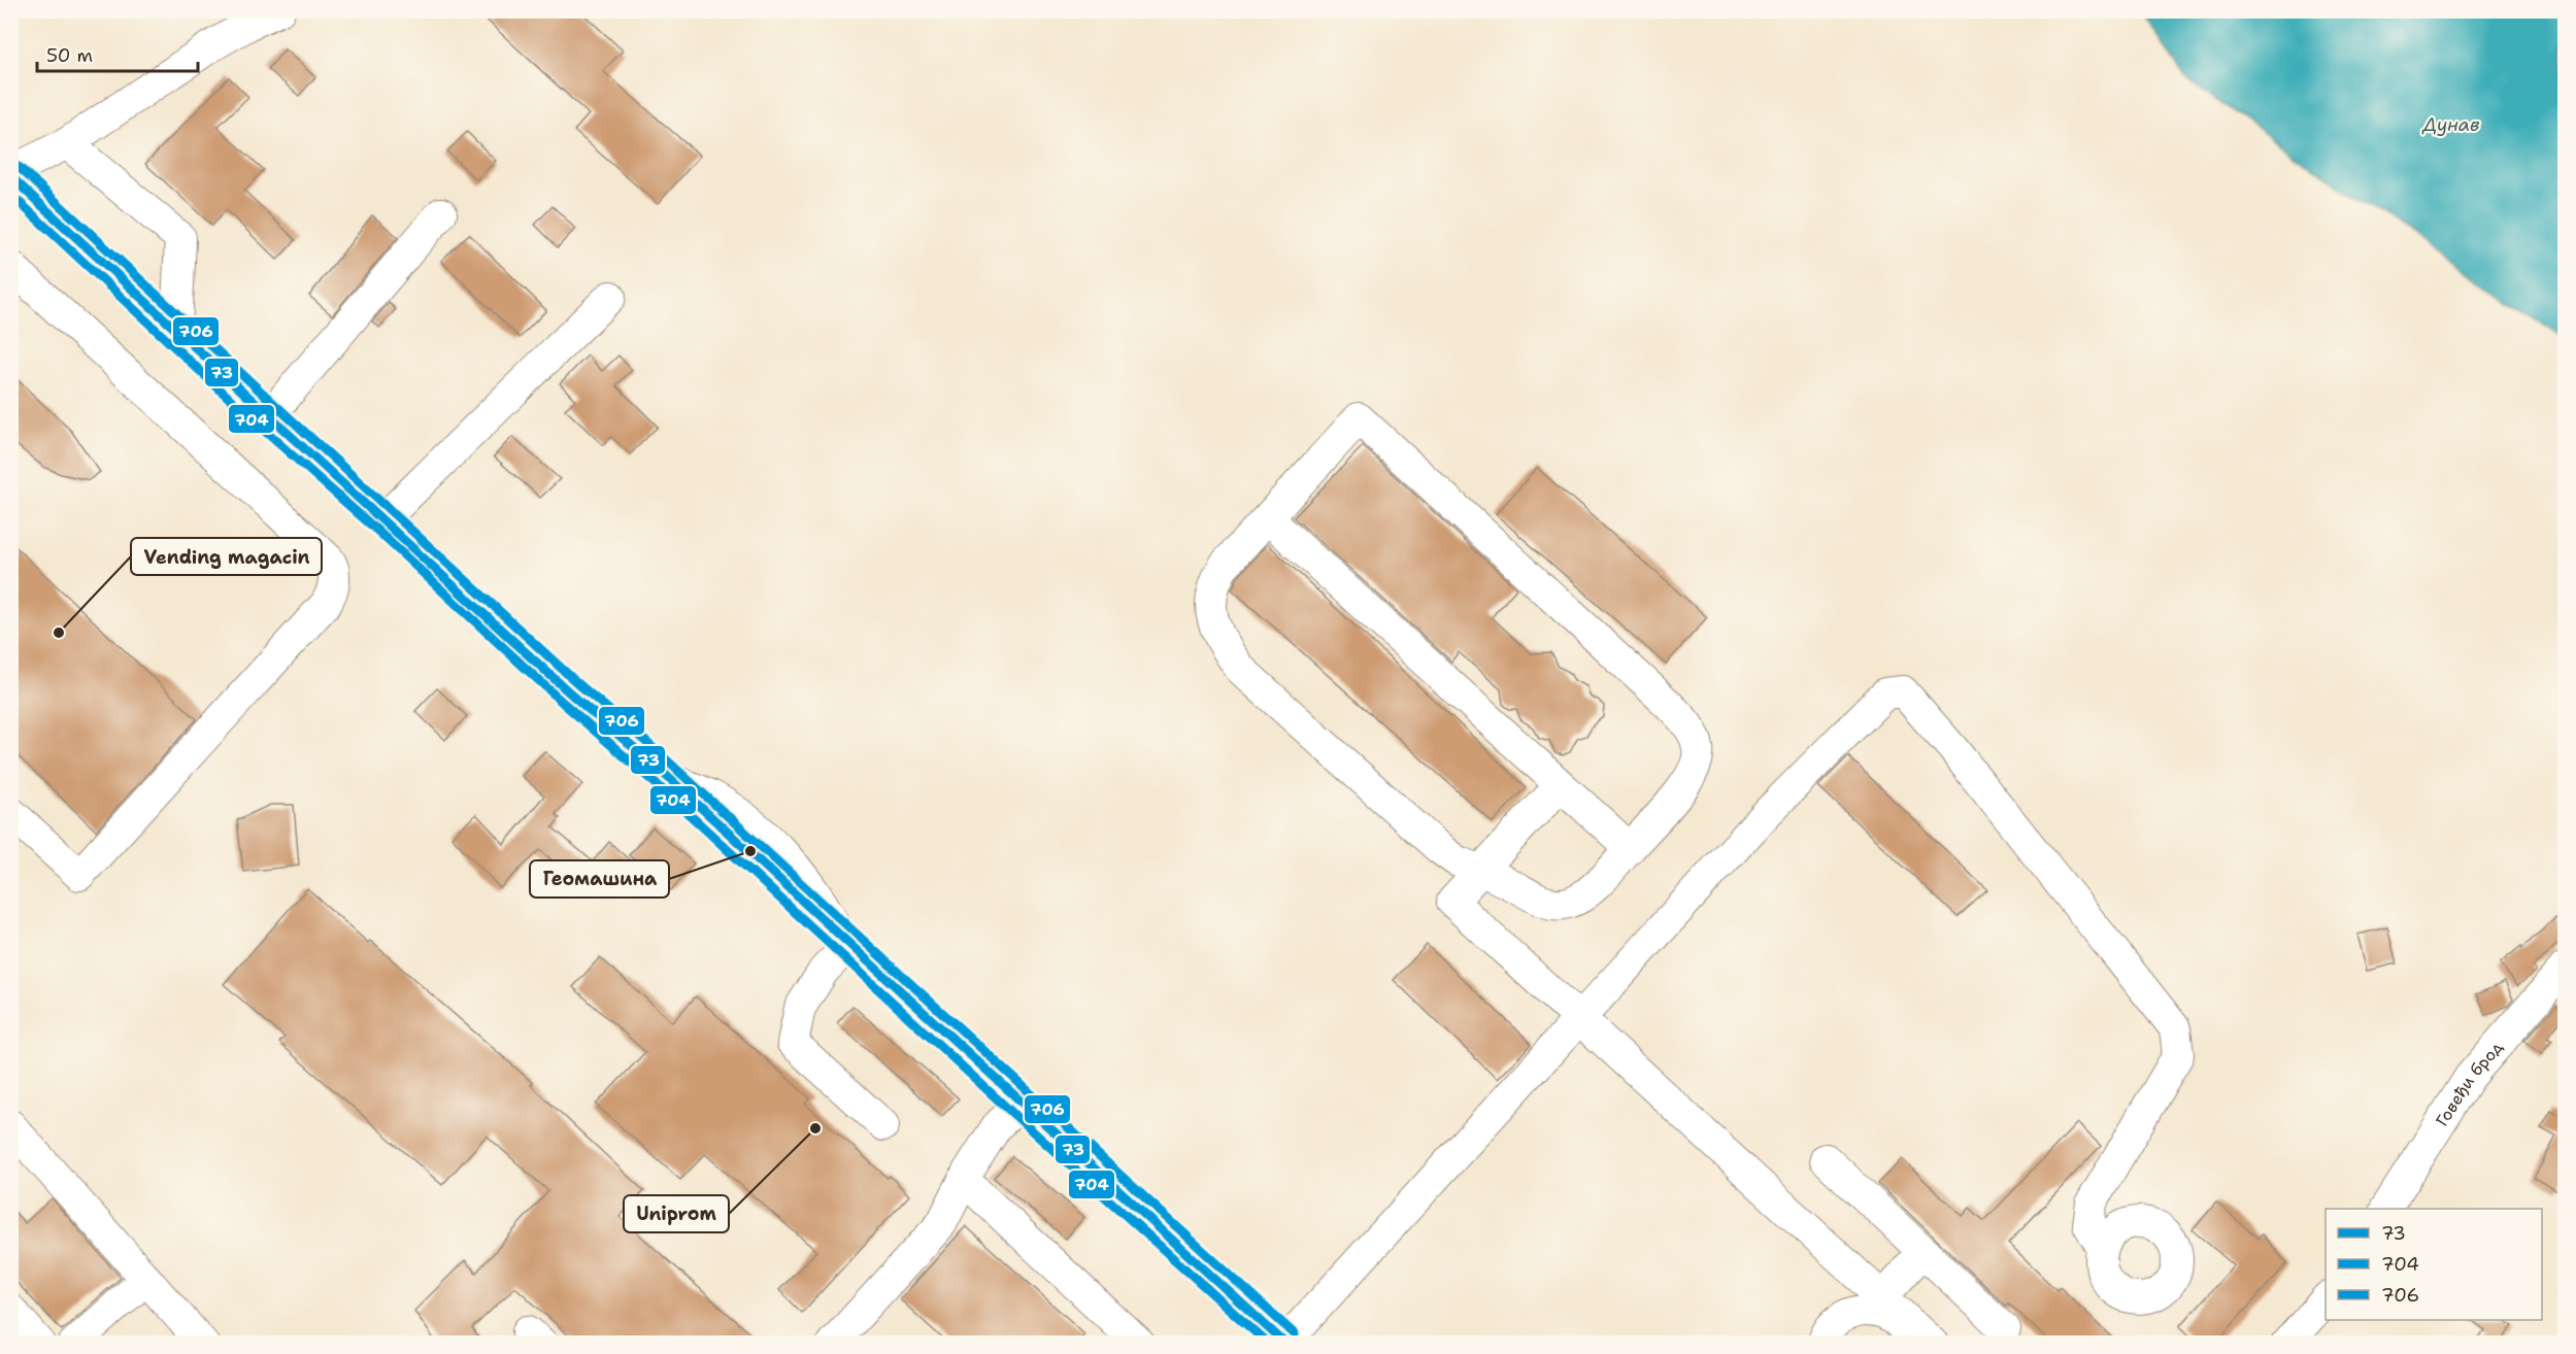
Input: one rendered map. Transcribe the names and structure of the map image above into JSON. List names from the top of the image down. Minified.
{"streets":{"street":["Говеђи брод"]},"water":["Дунав"],"places":["Vending magacin","Геомашина","Uniprom"],"lines":["transit line 706","transit line 73","transit line 704"],"legend":["73","704","706"],"scale_bar":"50 m"}
